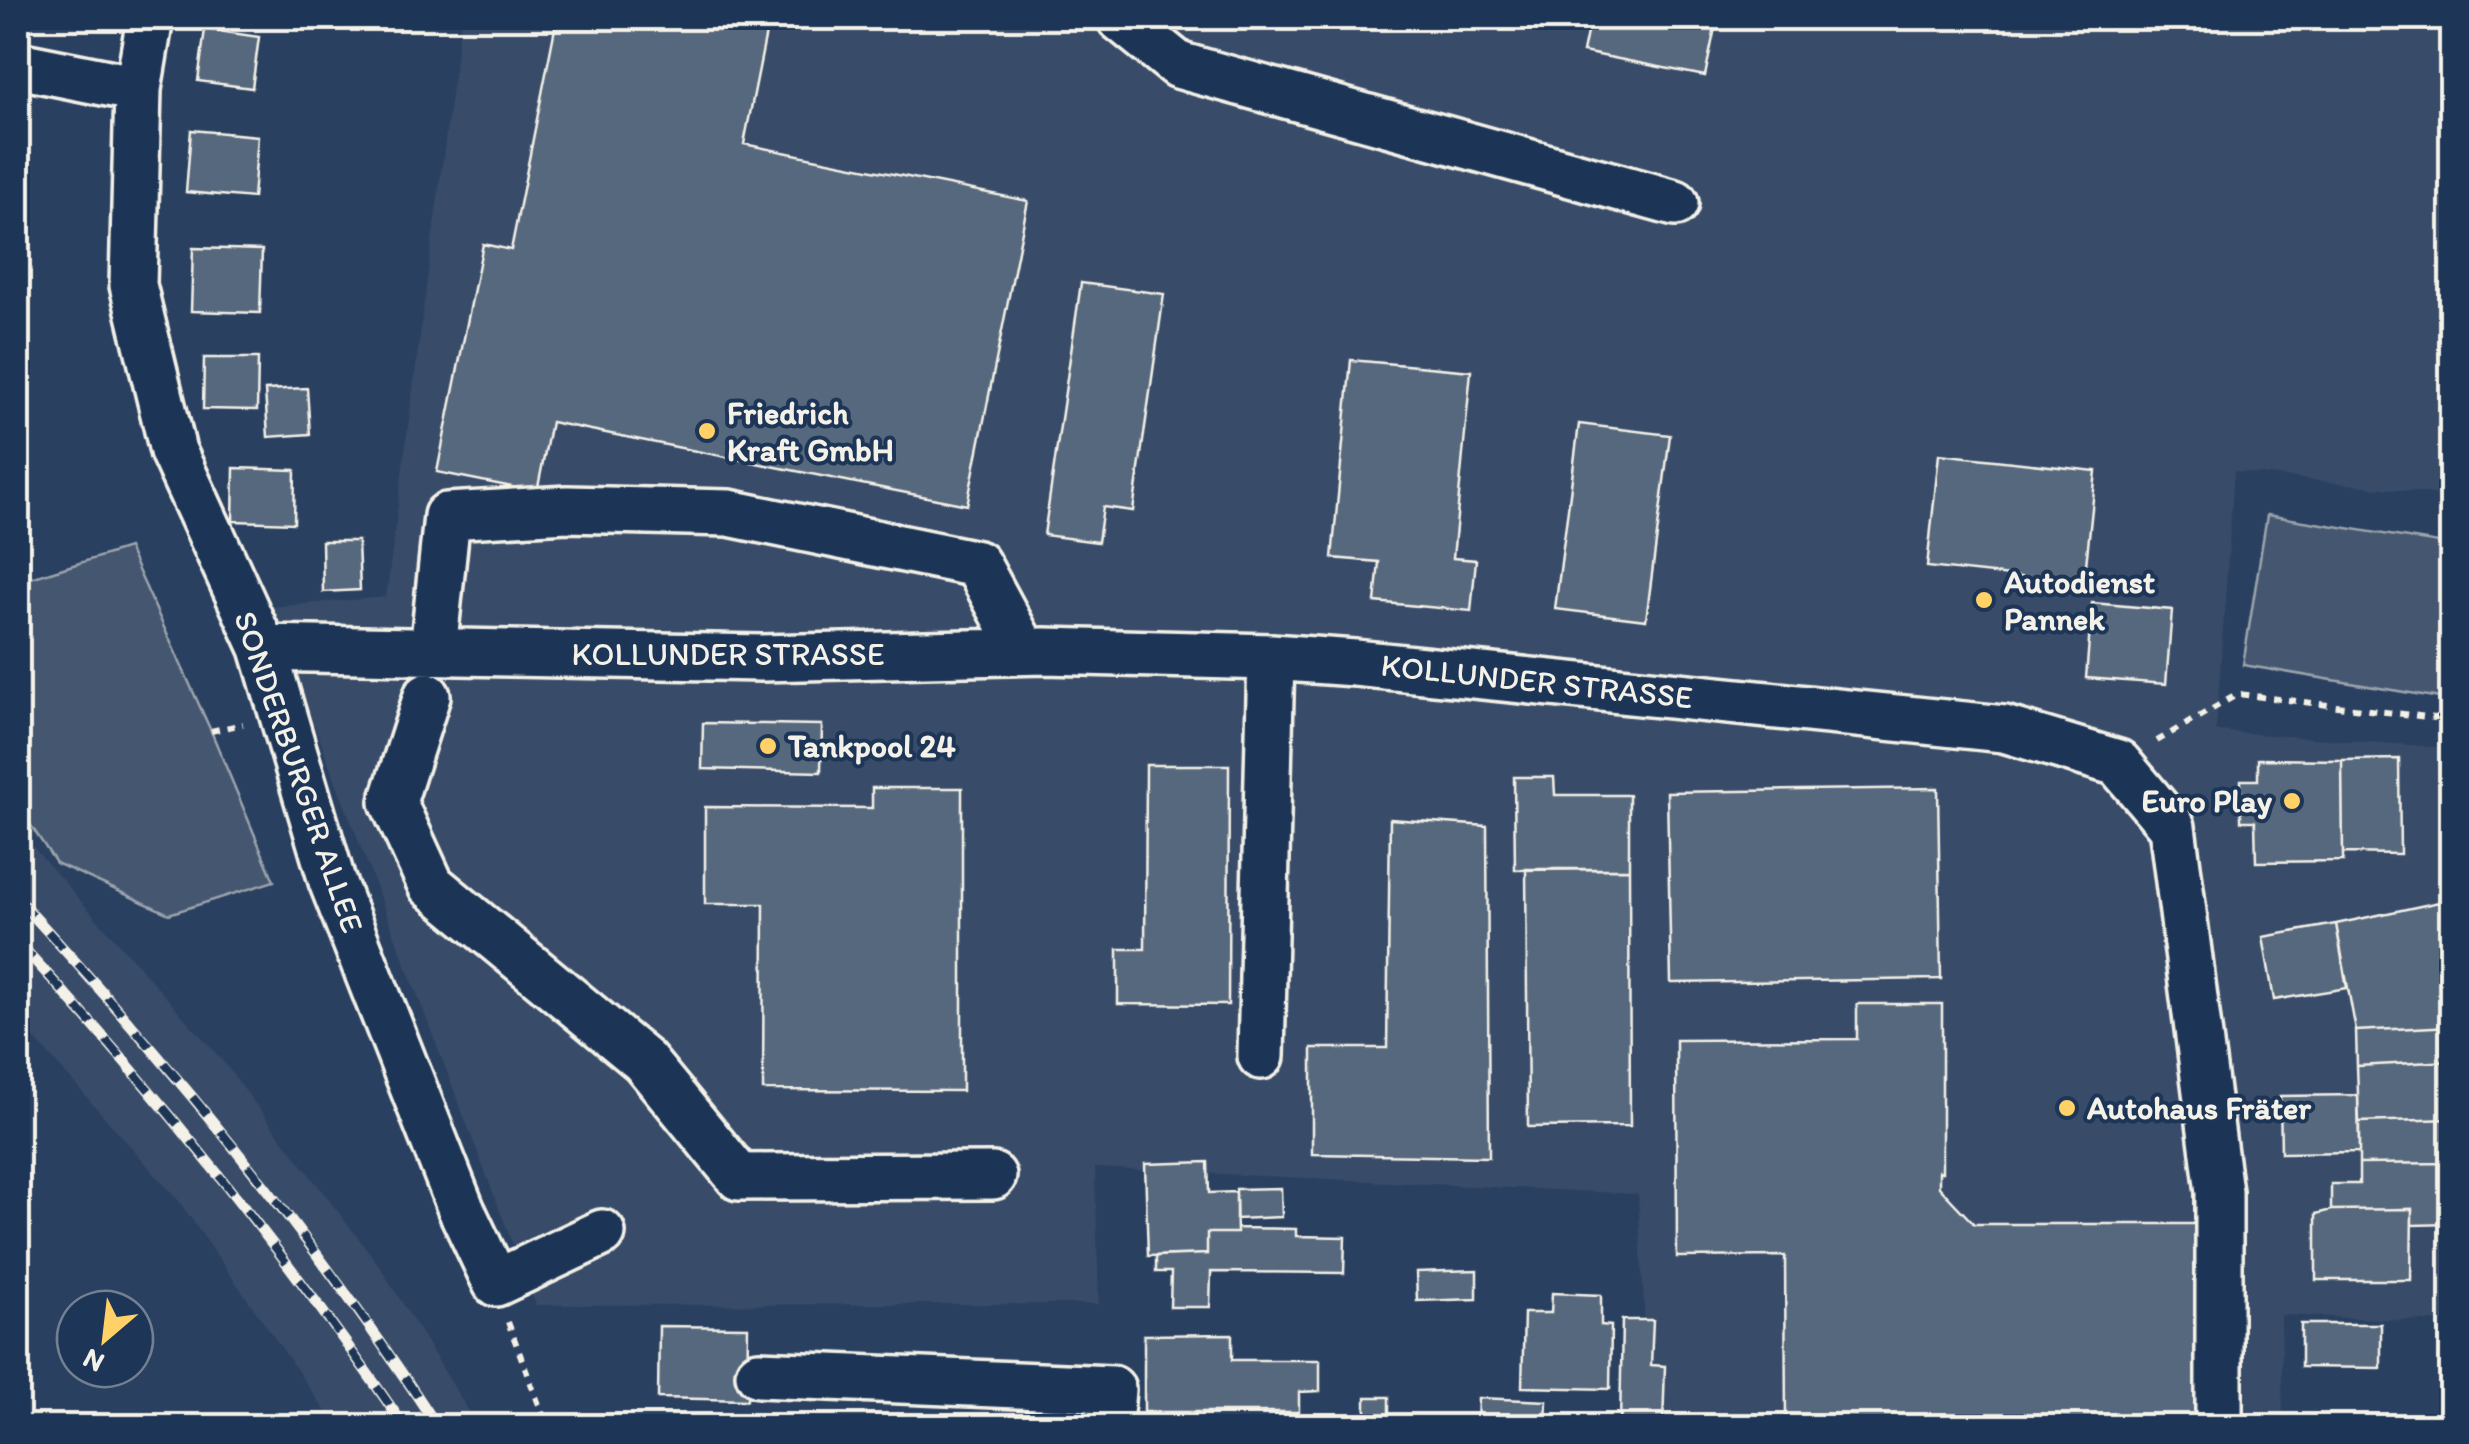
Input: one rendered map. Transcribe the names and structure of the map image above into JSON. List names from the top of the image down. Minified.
{"streets":{"street":["KOLLUNDER STRASSE","SONDERBURGER ALLEE"]},"crossings":[["KOLLUNDER STRASSE","SONDERBURGER ALLEE"]],"places":["Friedrich Kraft GmbH","Autodienst Pannek","Tankpool 24","Euro Play","Autohaus Fräter"],"north":"bottom left"}
